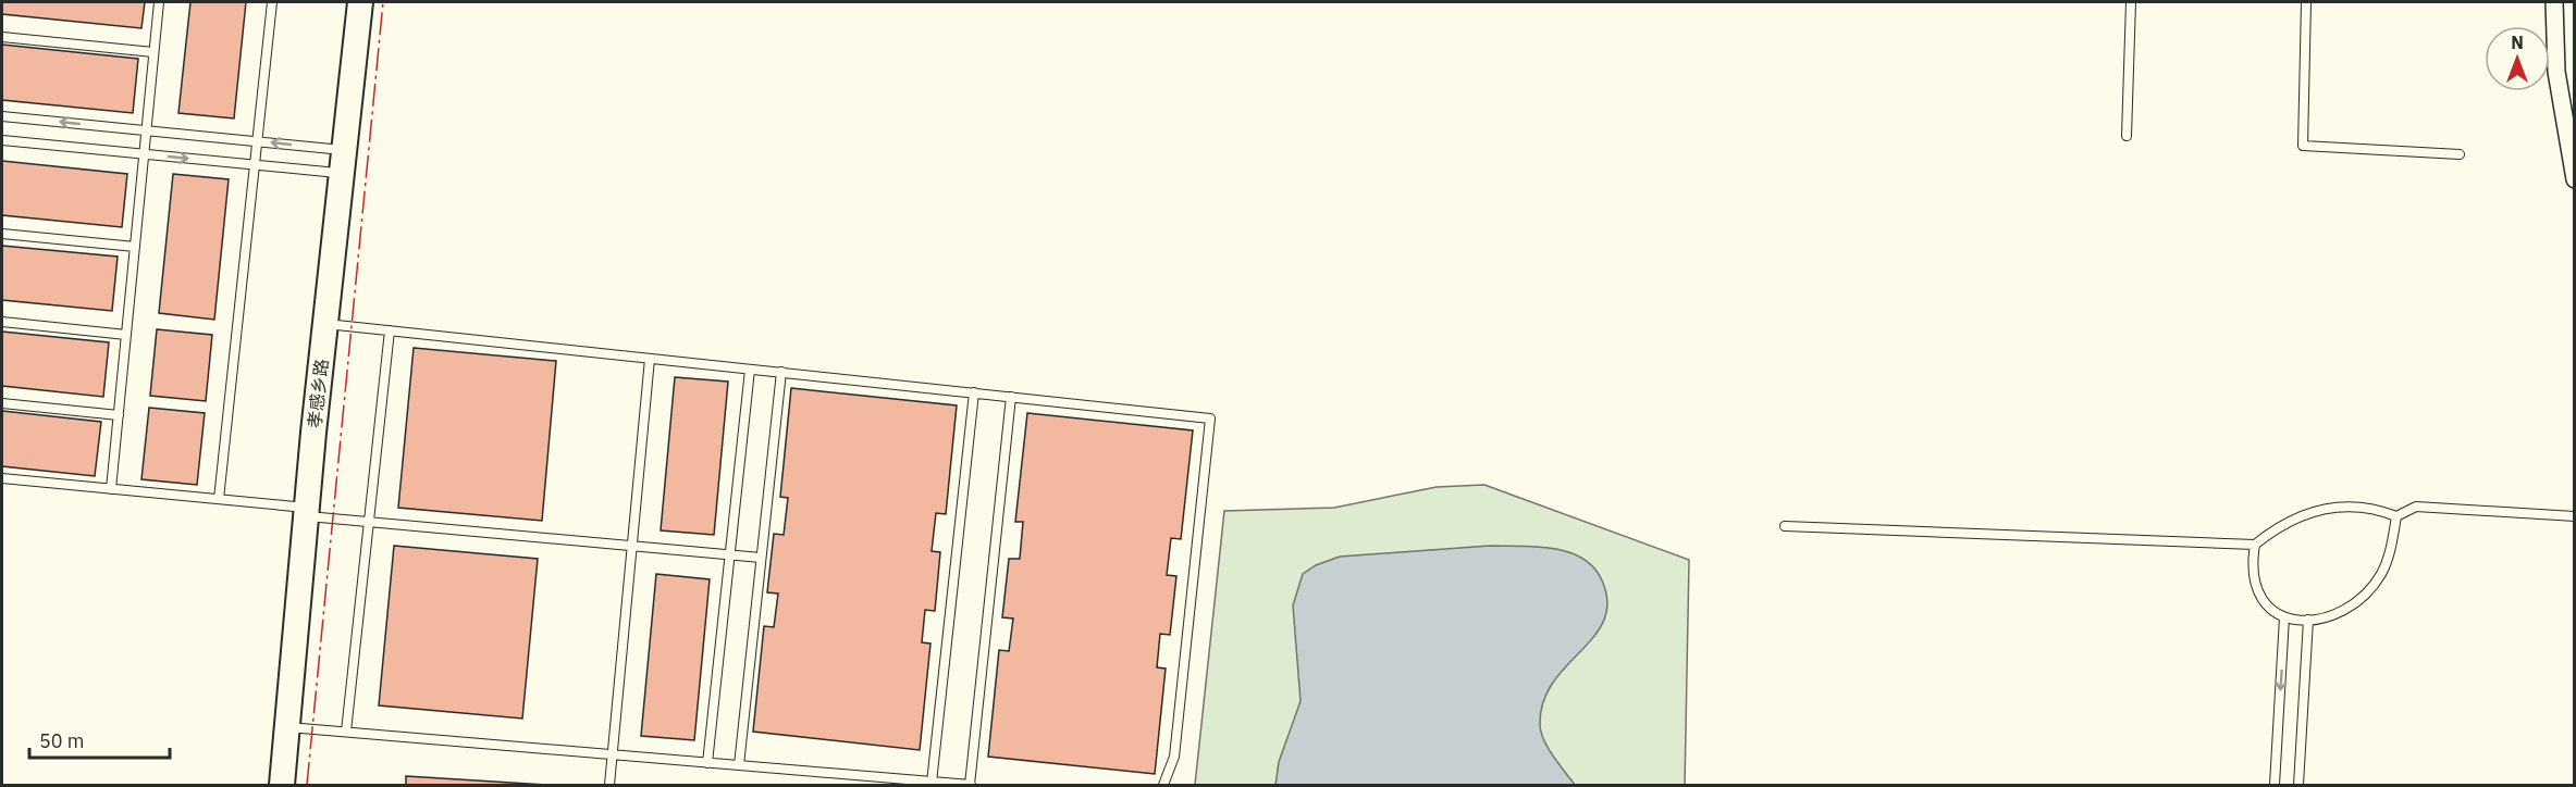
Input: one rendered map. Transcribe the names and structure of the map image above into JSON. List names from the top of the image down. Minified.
{"streets":{"main road":["孝感乡路"]},"scale_bar":"50 m","north":"top"}
